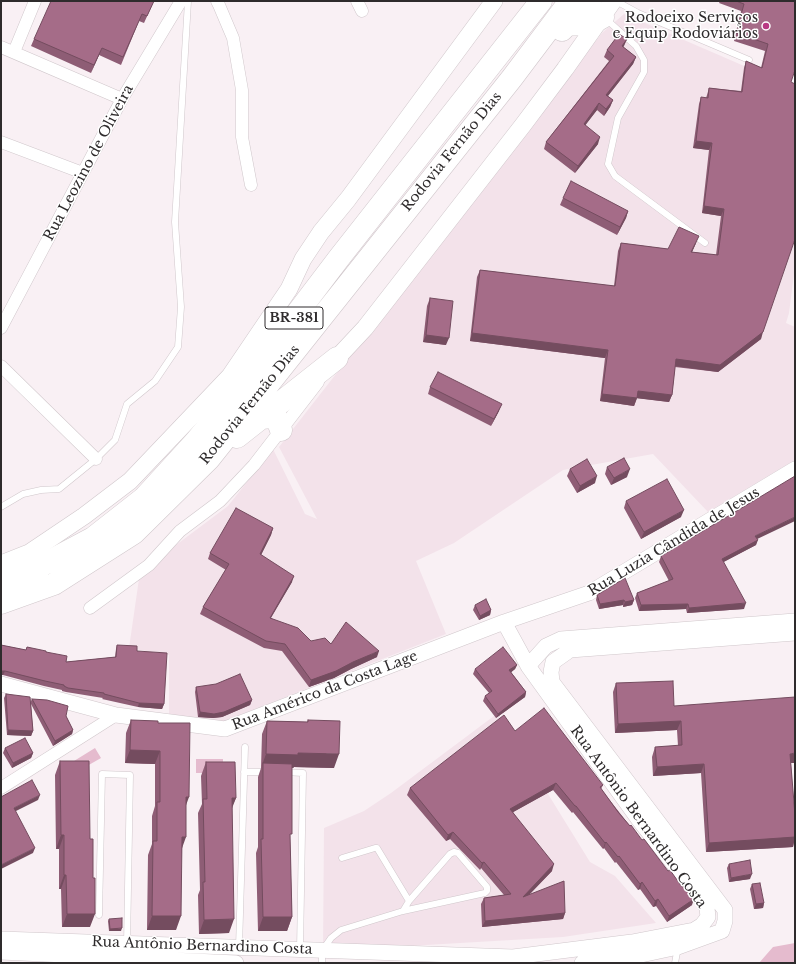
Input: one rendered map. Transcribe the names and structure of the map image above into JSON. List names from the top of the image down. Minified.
{"streets":{"highway":["Rodovia Fernão Dias","BR-381"],"street":["Rua Leozino de Oliveira","Rua Luzia Cândida de Jesus","Rua Américo da Costa Lage","Rua Antônio Bernardino Costa"]},"crossings":[["Rodovia Fernão Dias","BR-381"],["Rua Luzia Cândida de Jesus","Rua Américo da Costa Lage"],["Rua Luzia Cândida de Jesus","Rua Antônio Bernardino Costa"],["Rua Américo da Costa Lage","Rua Antônio Bernardino Costa"]],"places":["Rodoeixo Serviços e Equip Rodoviários"]}
